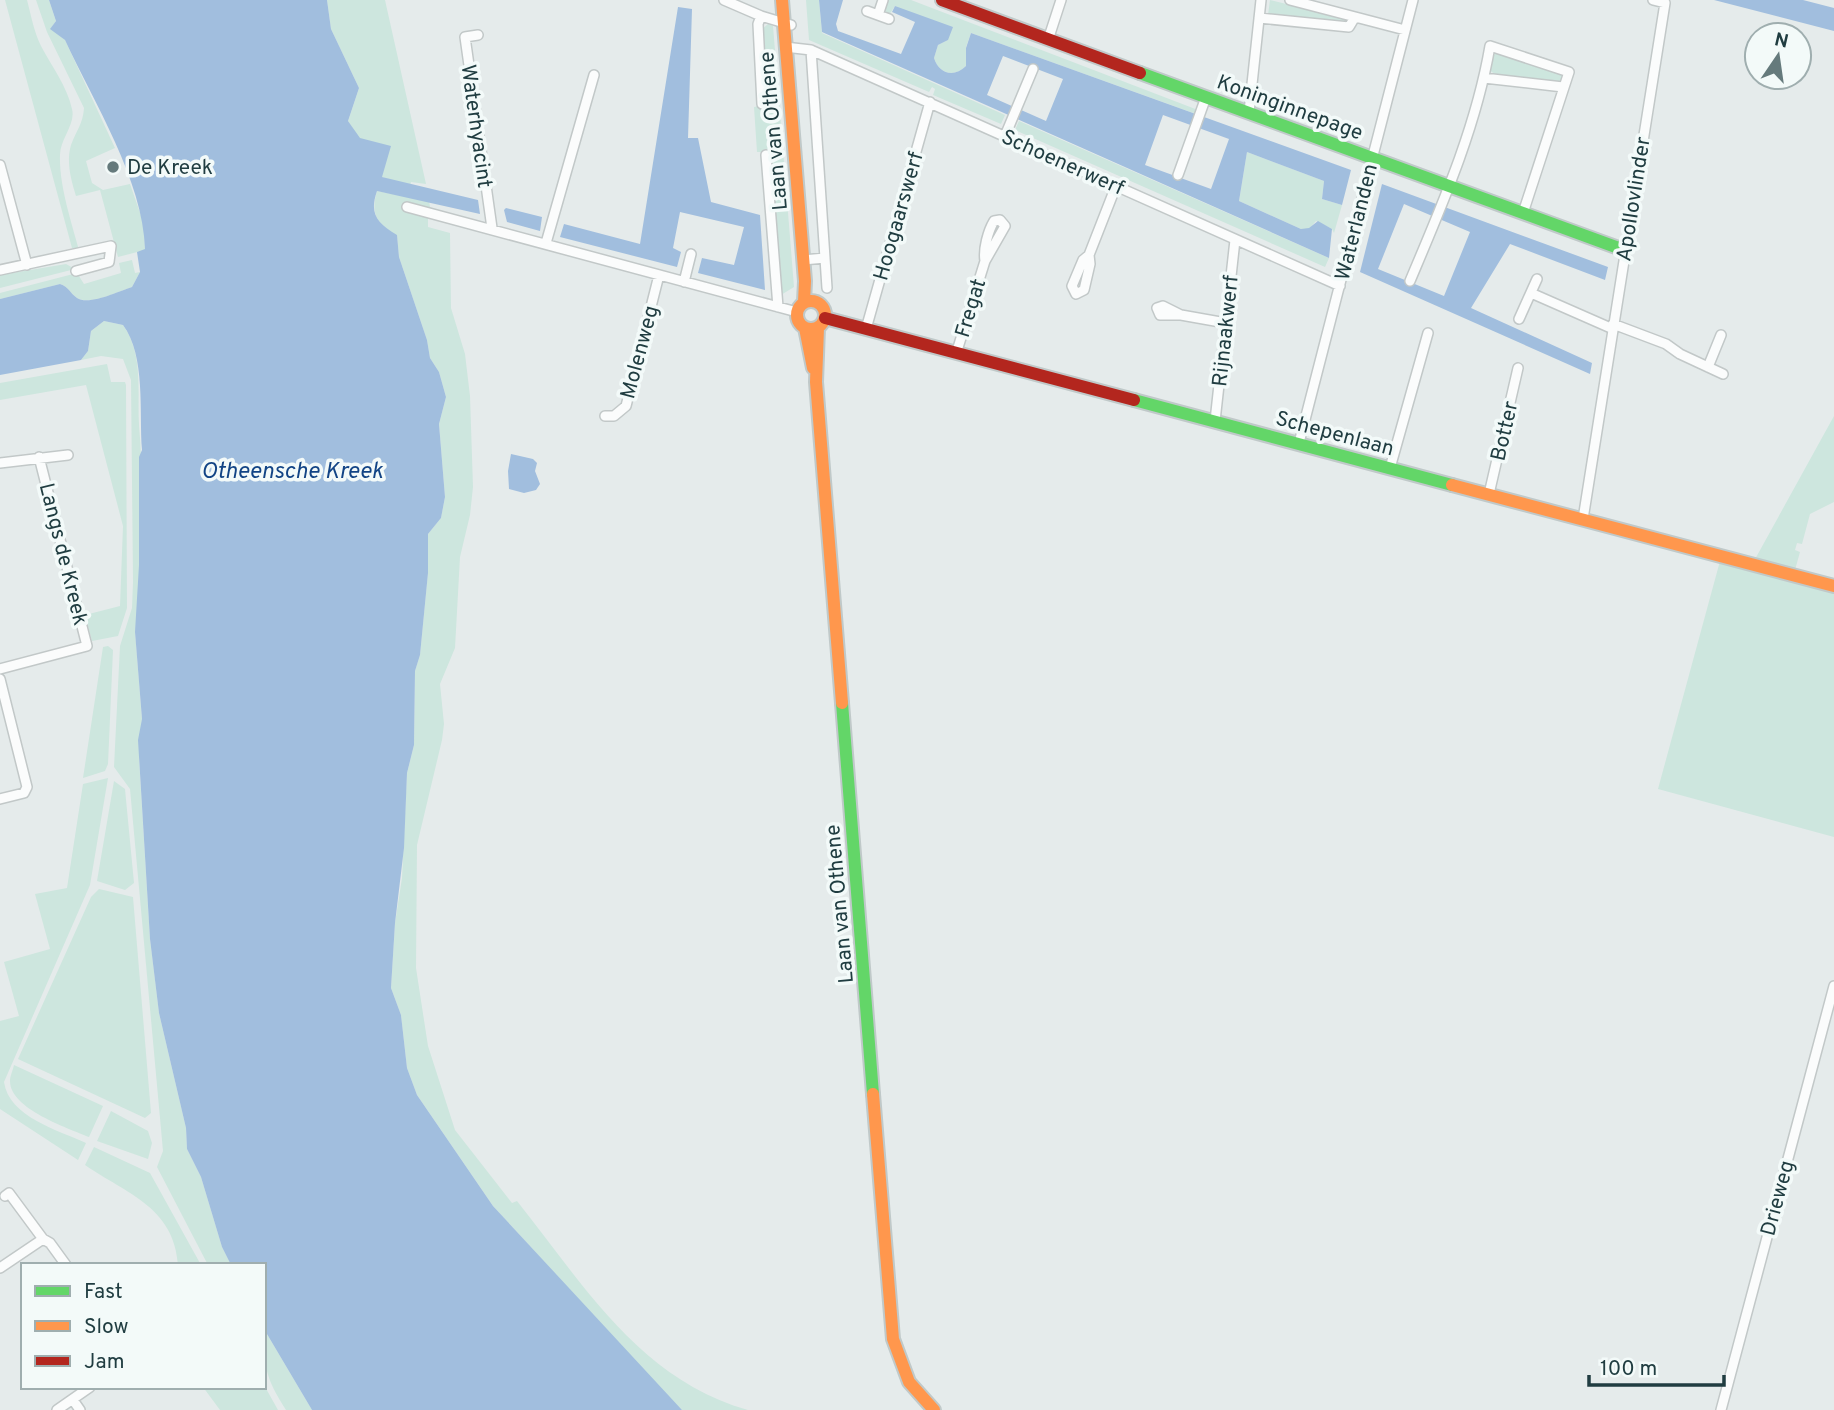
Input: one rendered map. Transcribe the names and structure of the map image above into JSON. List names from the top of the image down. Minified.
{"streets":{"street":["Koninginnepage","Waterhyacint","Laan van Othene","Schoenerwerf","Apollovlinder","Hoogaarswerf","Waterlanden","Fregat","Rijnaakwerf","Molenweg","Botter","Schepenlaan","Langs de Kreek","Drieweg"]},"crossings":[["Koninginnepage","Apollovlinder"],["Koninginnepage","Waterlanden"],["Laan van Othene","Schoenerwerf"],["Laan van Othene","Schepenlaan"],["Schoenerwerf","Hoogaarswerf"],["Schoenerwerf","Waterlanden"],["Schoenerwerf","Rijnaakwerf"],["Apollovlinder","Schepenlaan"],["Hoogaarswerf","Schepenlaan"],["Waterlanden","Schepenlaan"],["Fregat","Schepenlaan"],["Rijnaakwerf","Schepenlaan"],["Botter","Schepenlaan"]],"water":["Otheensche Kreek"],"places":["De Kreek"],"legend":["Fast","Slow","Jam"],"scale_bar":"100 m","north":"top"}
